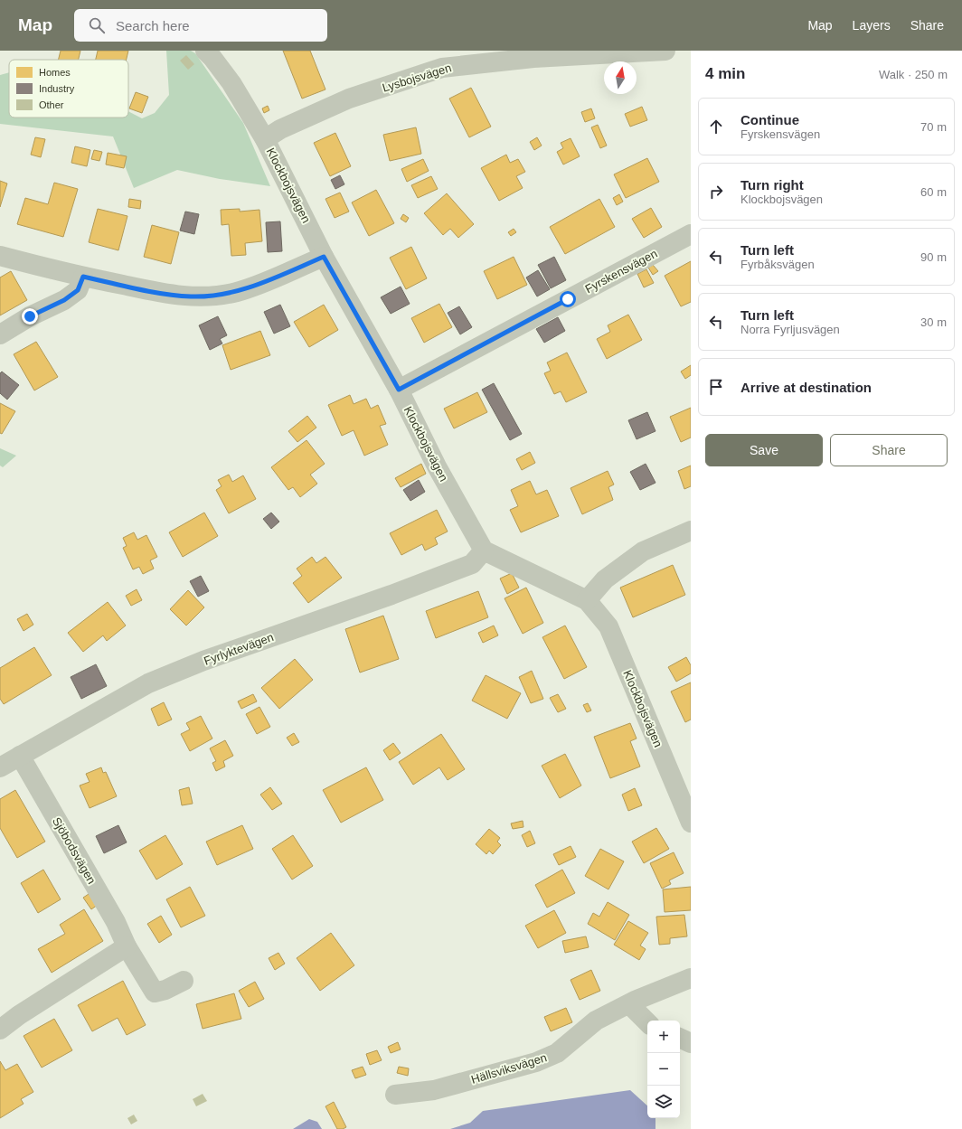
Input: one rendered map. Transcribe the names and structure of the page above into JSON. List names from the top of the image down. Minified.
{"streets":{"street":["Lysbojsvägen","Klockbojsvägen","Fyrskensvägen","Fyrlyktevägen","Sjöbodsvägen","Hällsviksvägen"]},"crossings":[["Lysbojsvägen","Klockbojsvägen"],["Klockbojsvägen","Fyrskensvägen"],["Klockbojsvägen","Fyrlyktevägen"],["Fyrlyktevägen","Sjöbodsvägen"]],"legend":["Homes","Industry","Other"],"north":"top","page":{"header":"Map","search":"Search here","nav":["Map","Layers","Share"],"heading":["4 min","Walk · 250 m"],"list":[["Continue","Fyrskensvägen","70 m"],["Turn right","Klockbojsvägen","60 m"],["Turn left","Fyrbåksvägen","90 m"],["Turn left","Norra Fyrljusvägen","30 m"],"Arrive at destination"],"buttons":["Save","Share"],"map_buttons":["+","−"]}}
